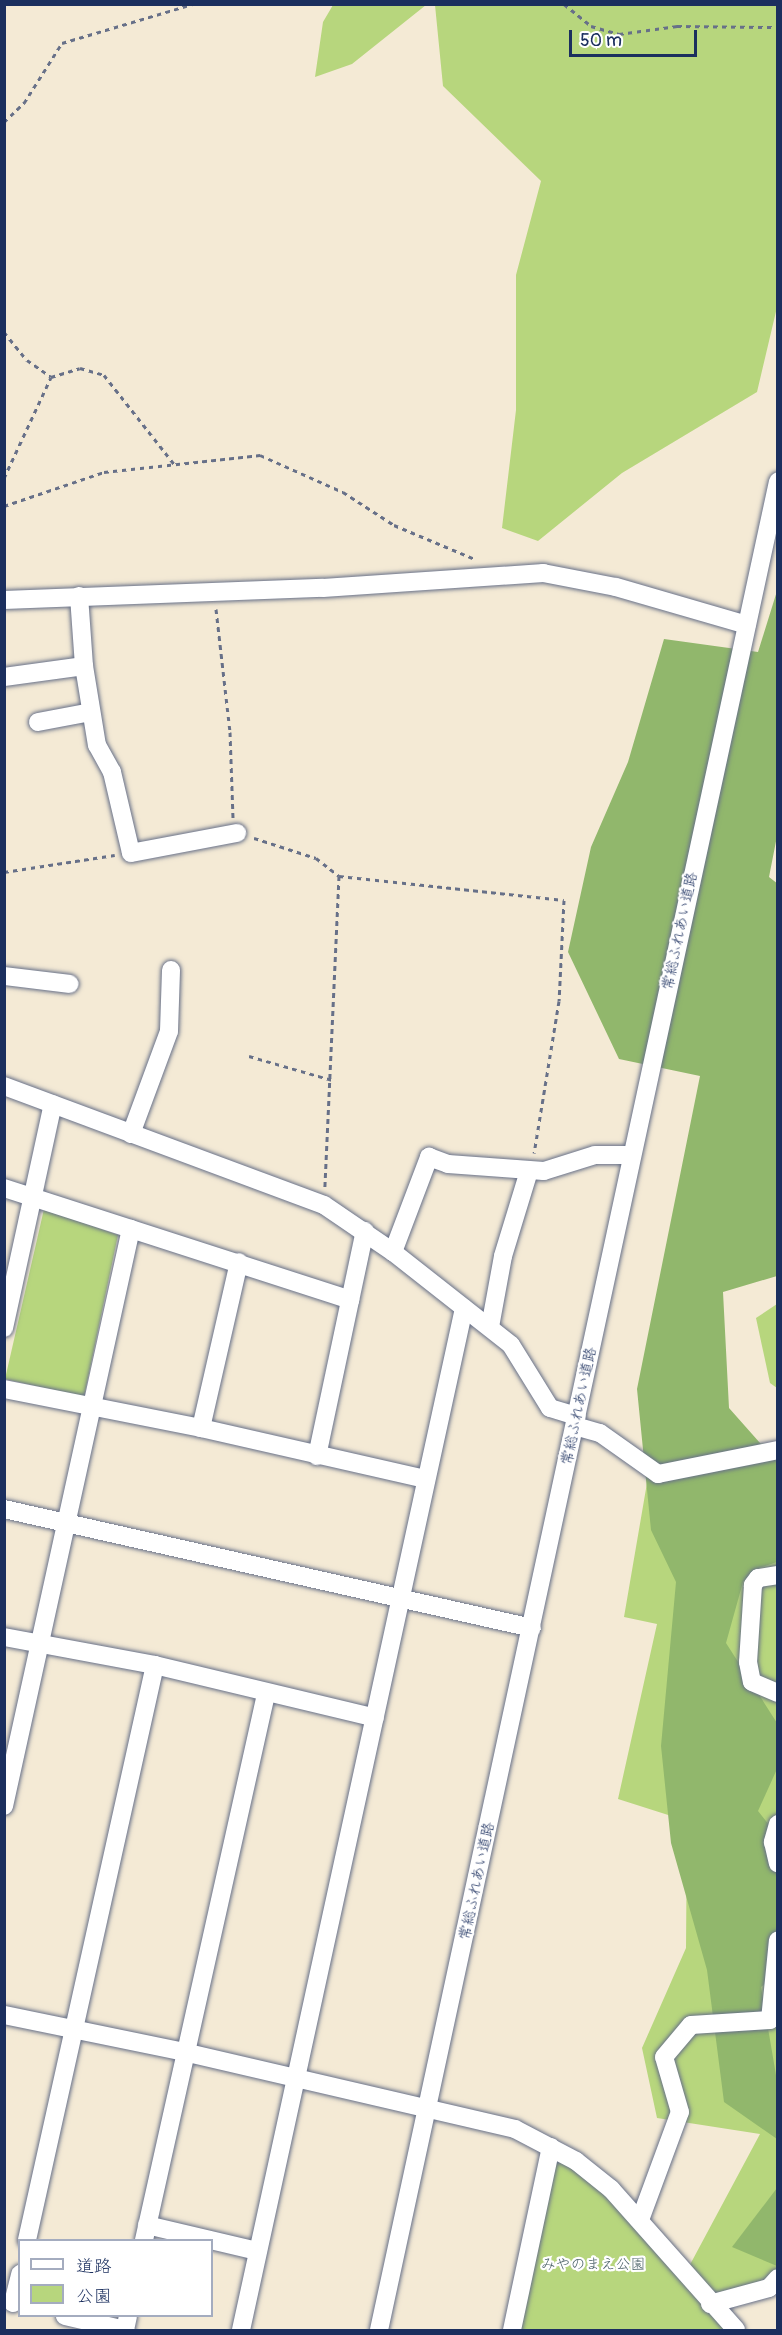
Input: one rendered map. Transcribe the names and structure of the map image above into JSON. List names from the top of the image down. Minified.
{"streets":{"street":["常総ふれあい道路"]},"parks":["みやのまえ公園"],"legend":["道路","公園"],"scale_bar":"50 m"}
